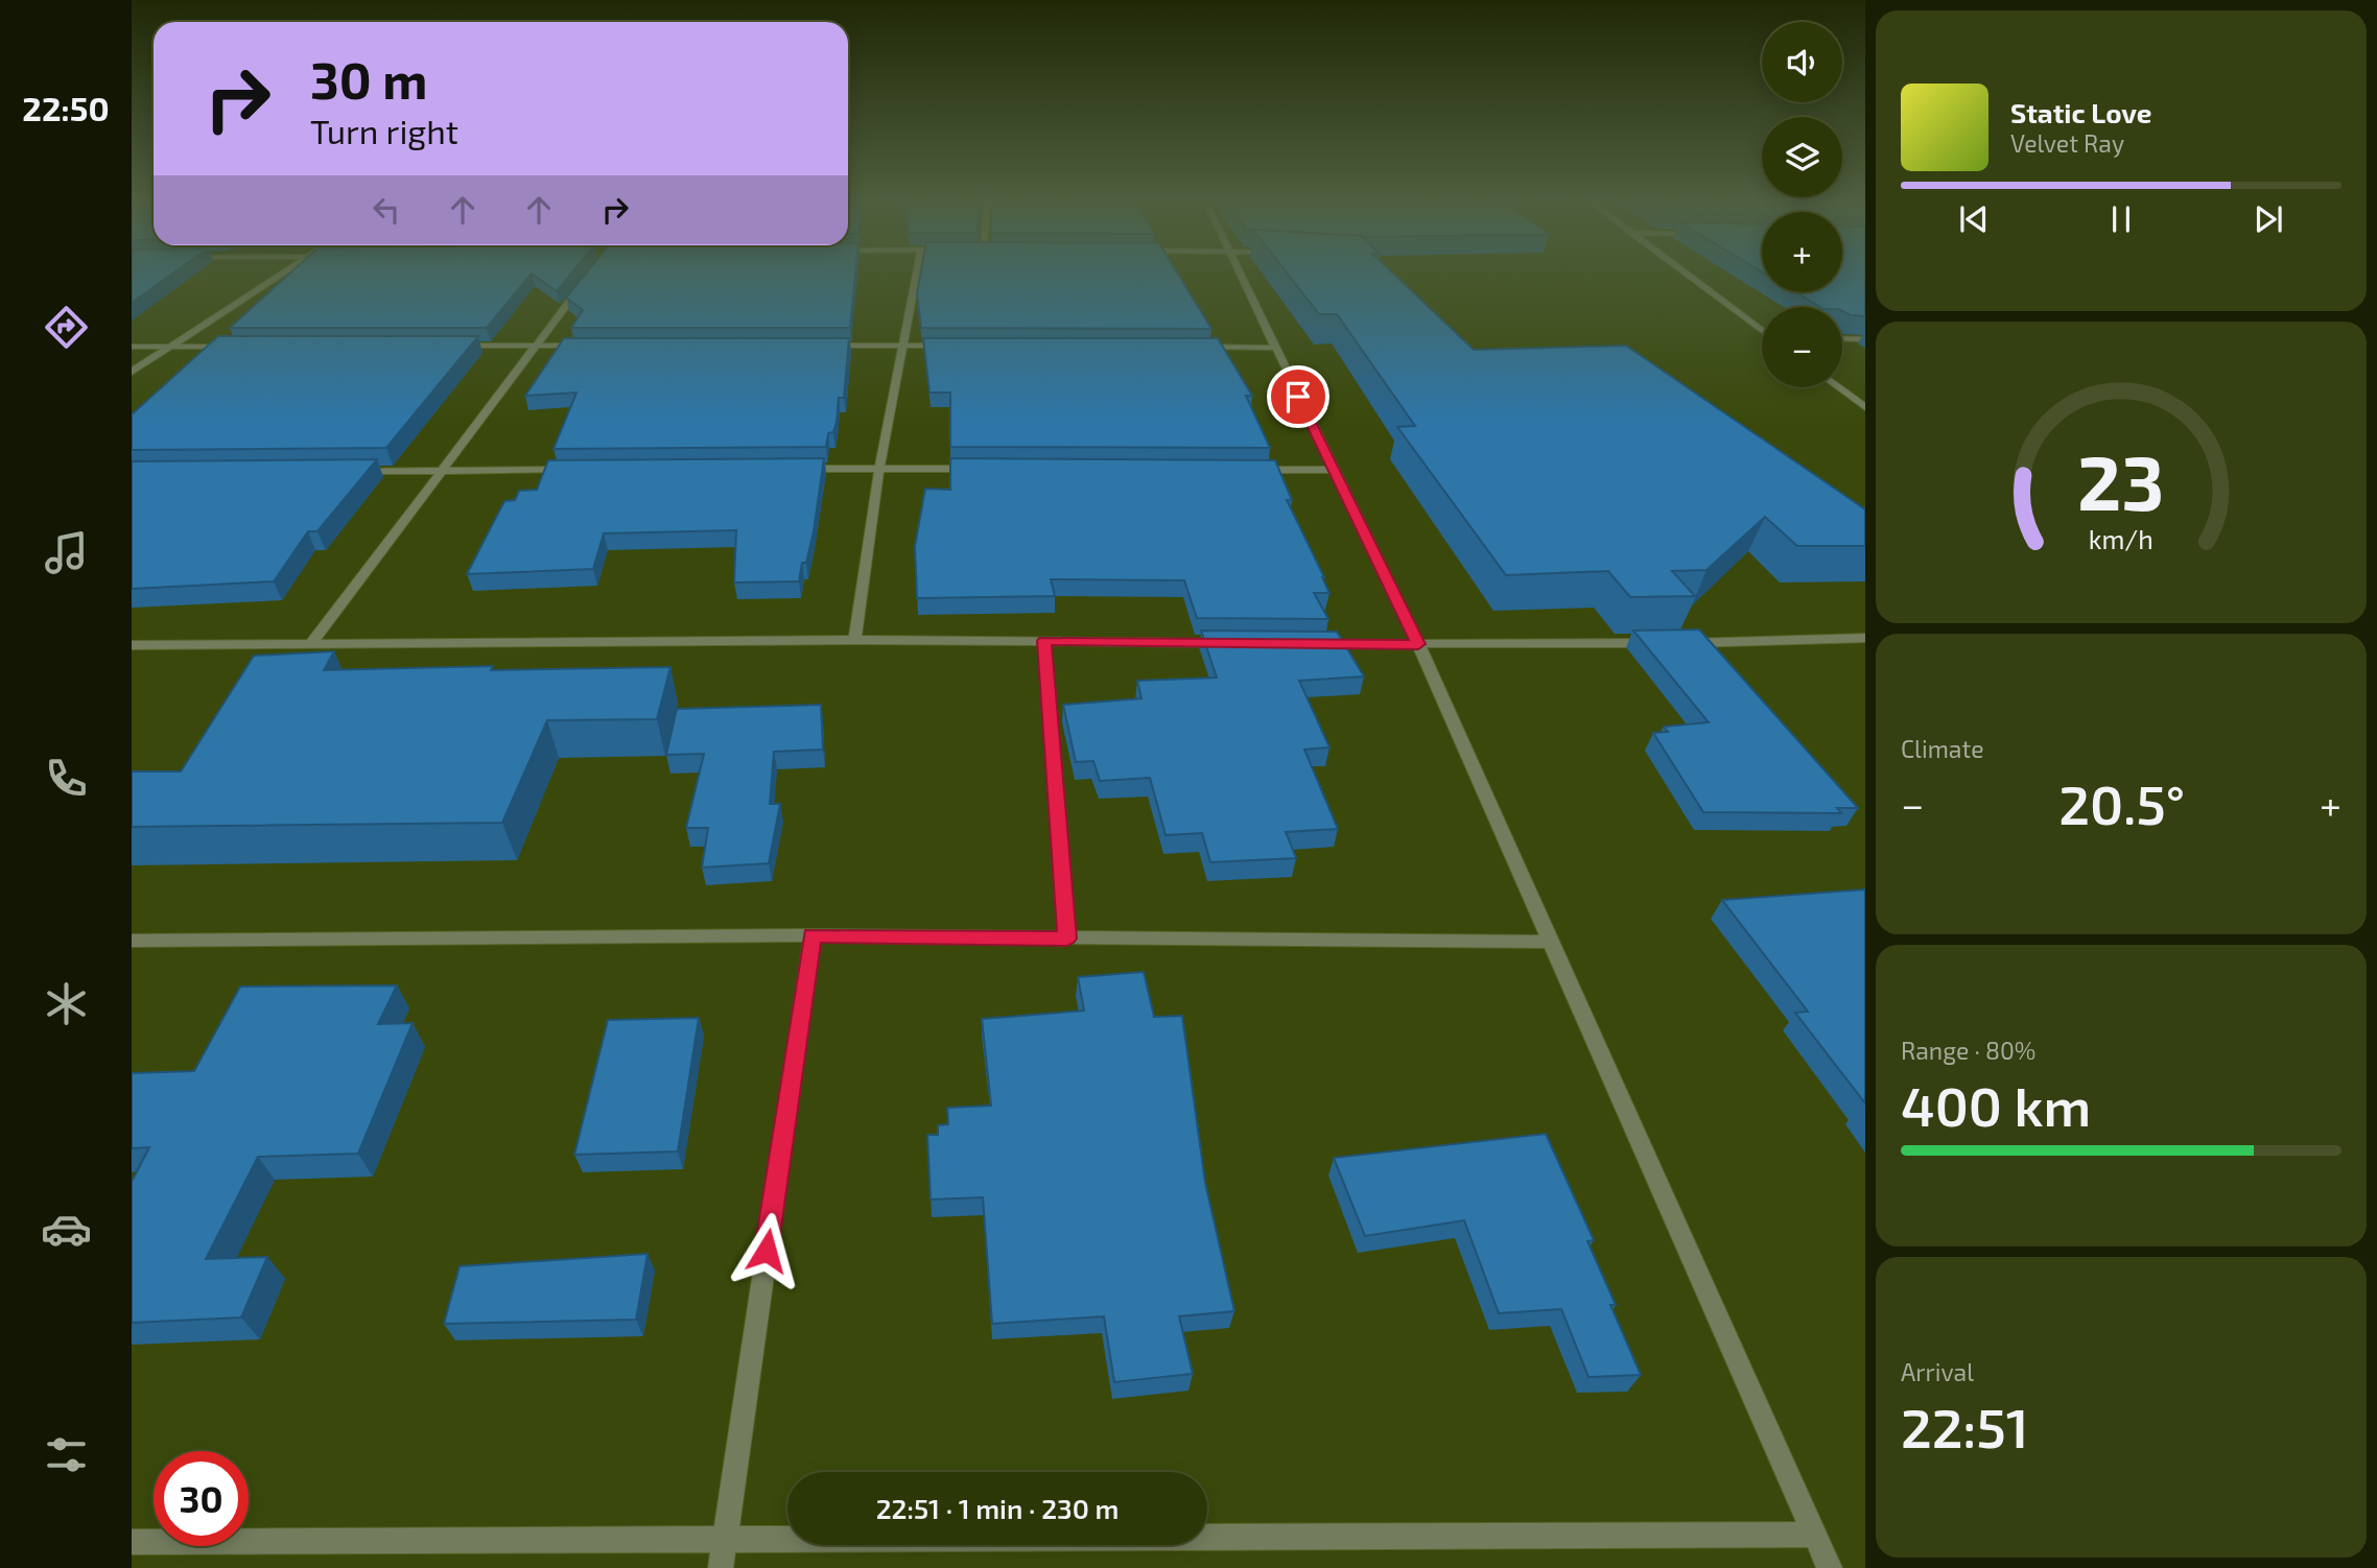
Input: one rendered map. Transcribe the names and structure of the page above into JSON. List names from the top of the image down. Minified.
{"page":{"tabs":"22:50","map_buttons":["+","−"],"turn":["30 m","Turn right"],"song":["Static Love","Velvet Ray"],"tile":["Climate",["Range · 80%","400 km"],["Arrival","22:51"]],"heat":["−","20.5°","+"],"limit":"30","trip":"22:51 · 1 min · 230 m","gauge":["23","km/h"]}}
